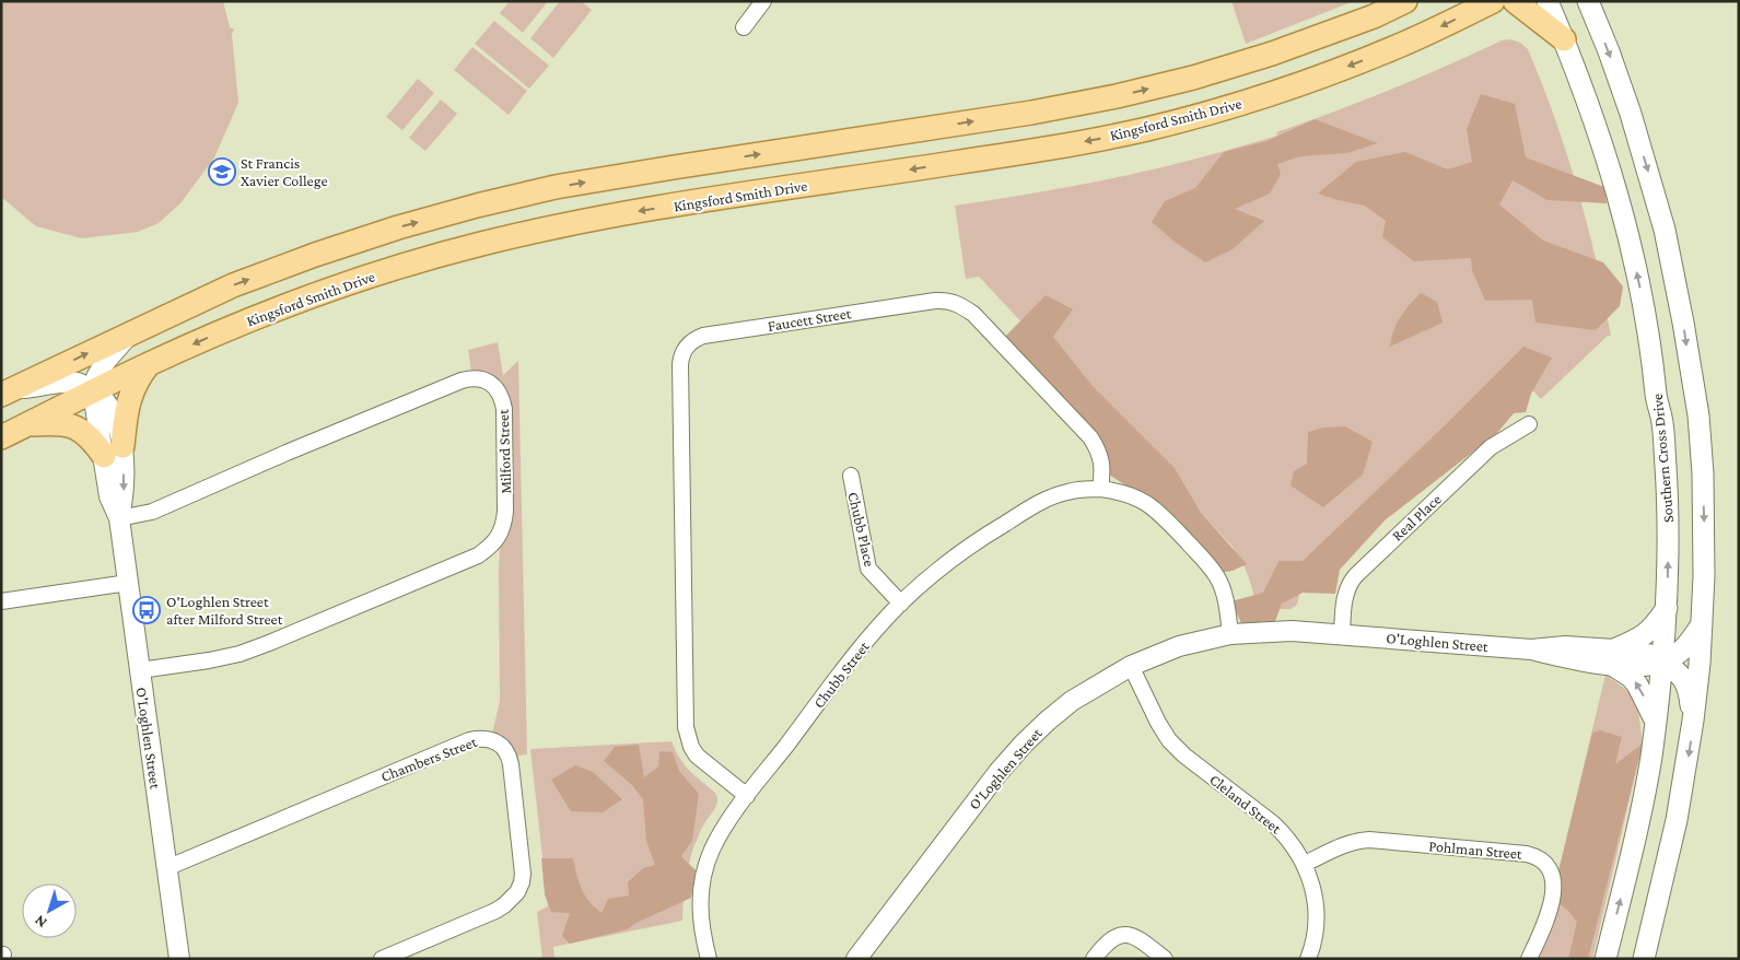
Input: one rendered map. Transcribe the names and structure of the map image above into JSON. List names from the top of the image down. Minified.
{"streets":{"main road":["Kingsford Smith Drive","Southern Cross Drive"],"street":["Faucett Street","Milford Street","Real Place","Chubb Place","O'Loghlen Street","Chubb Street","Chambers Street","Cleland Street","Pohlman Street"]},"crossings":[["Kingsford Smith Drive","O'Loghlen Street"],["Faucett Street","Chubb Street"],["Milford Street","O'Loghlen Street"],["Southern Cross Drive","O'Loghlen Street"],["Real Place","O'Loghlen Street"],["Chubb Place","Chubb Street"],["O'Loghlen Street","Chambers Street"],["O'Loghlen Street","Cleland Street"],["Cleland Street","Pohlman Street"]],"places":{"school or university":["St Francis Xavier College"],"bus stop":["O'Loghlen Street after Milford Street"]},"north":"bottom left"}
